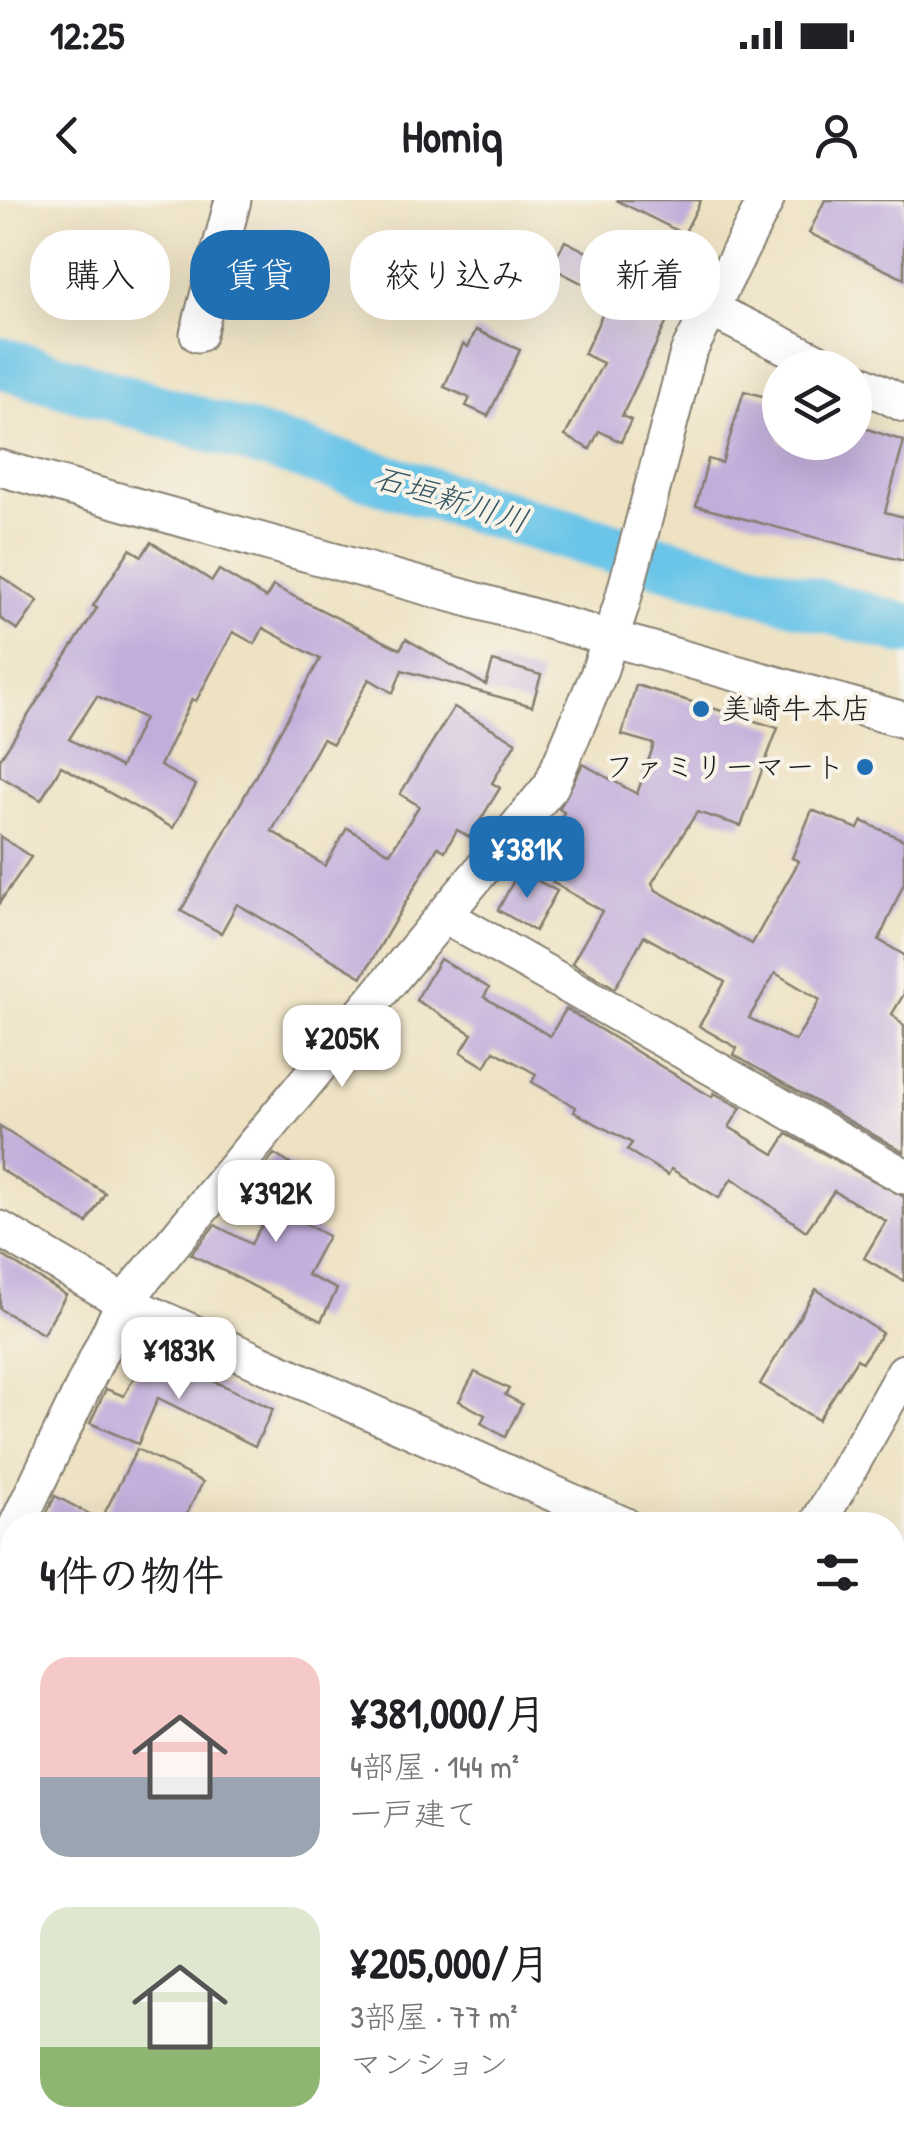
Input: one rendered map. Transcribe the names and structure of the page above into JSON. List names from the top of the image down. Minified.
{"water":["石垣新川川"],"places":["美崎牛本店","ファミリーマート"],"page":{"status":"12:25","header":"Homiq","chip":["購入","賃貸","絞り込み","新着"],"price":["¥381K","¥205K","¥392K","¥183K"],"heading":"4件の物件","list":[{"name":"¥381,000/月","note":"4部屋 · 144 m² · 一戸建て"},{"name":"¥205,000/月","note":"3部屋 · 77 m² · マンション"}]}}
